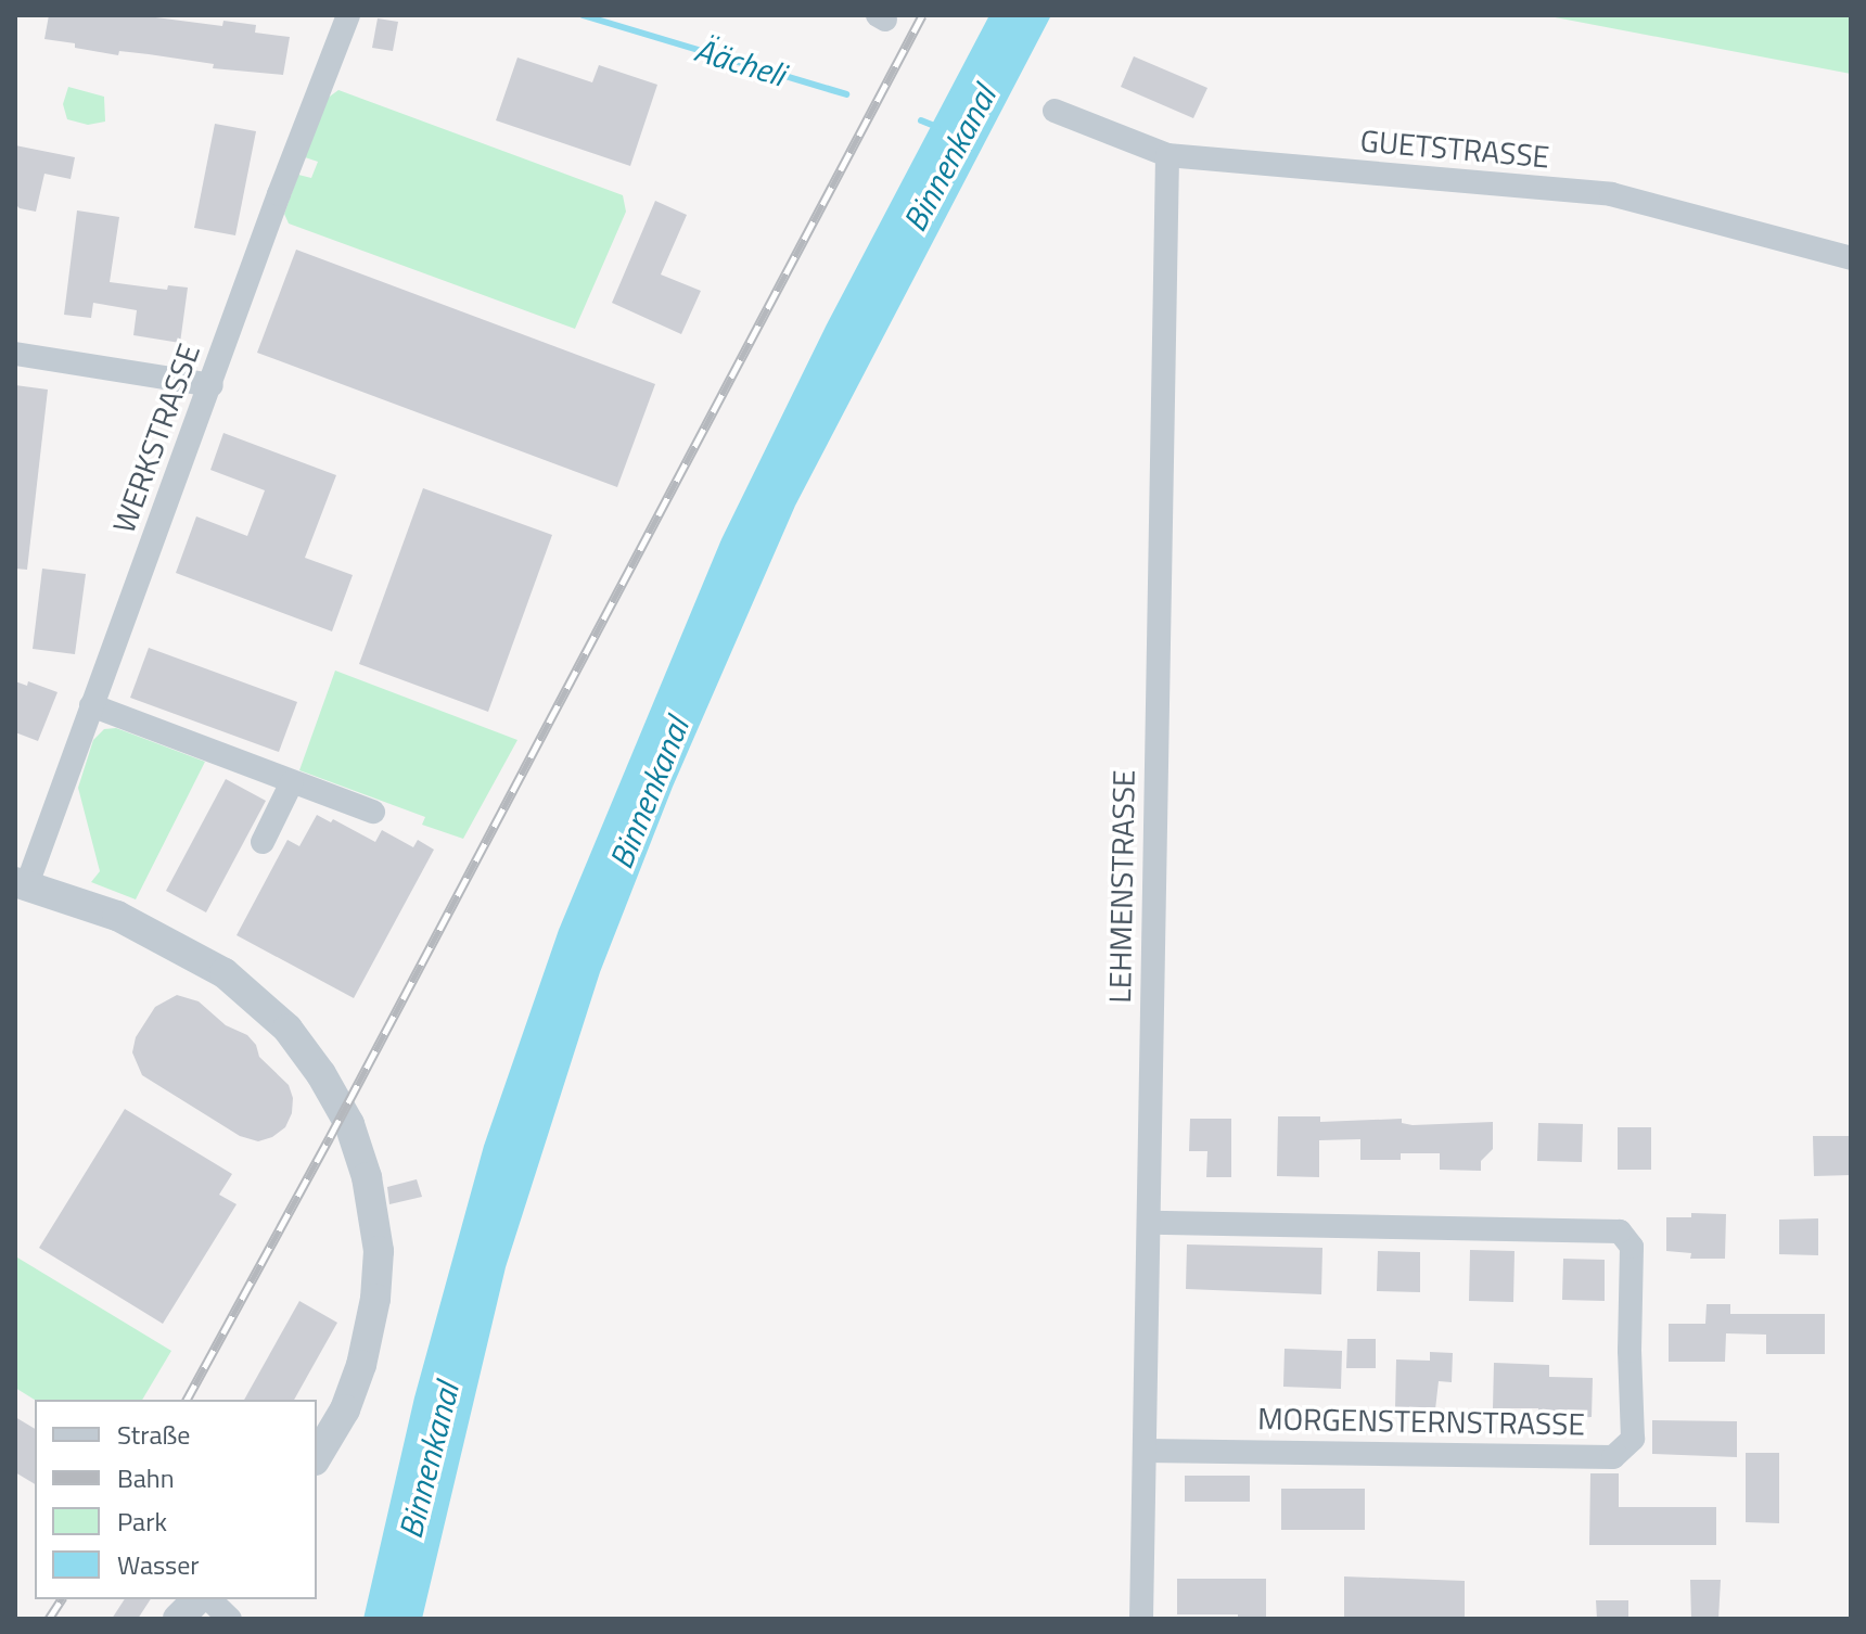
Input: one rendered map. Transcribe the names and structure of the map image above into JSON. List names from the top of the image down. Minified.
{"streets":{"street":["GUETSTRASSE","WERKSTRASSE","LEHMENSTRASSE","MORGENSTERNSTRASSE"]},"crossings":[["GUETSTRASSE","LEHMENSTRASSE"],["LEHMENSTRASSE","MORGENSTERNSTRASSE"]],"water":["Äächeli","Binnenkanal"],"legend":["Straße","Bahn","Park","Wasser"]}
